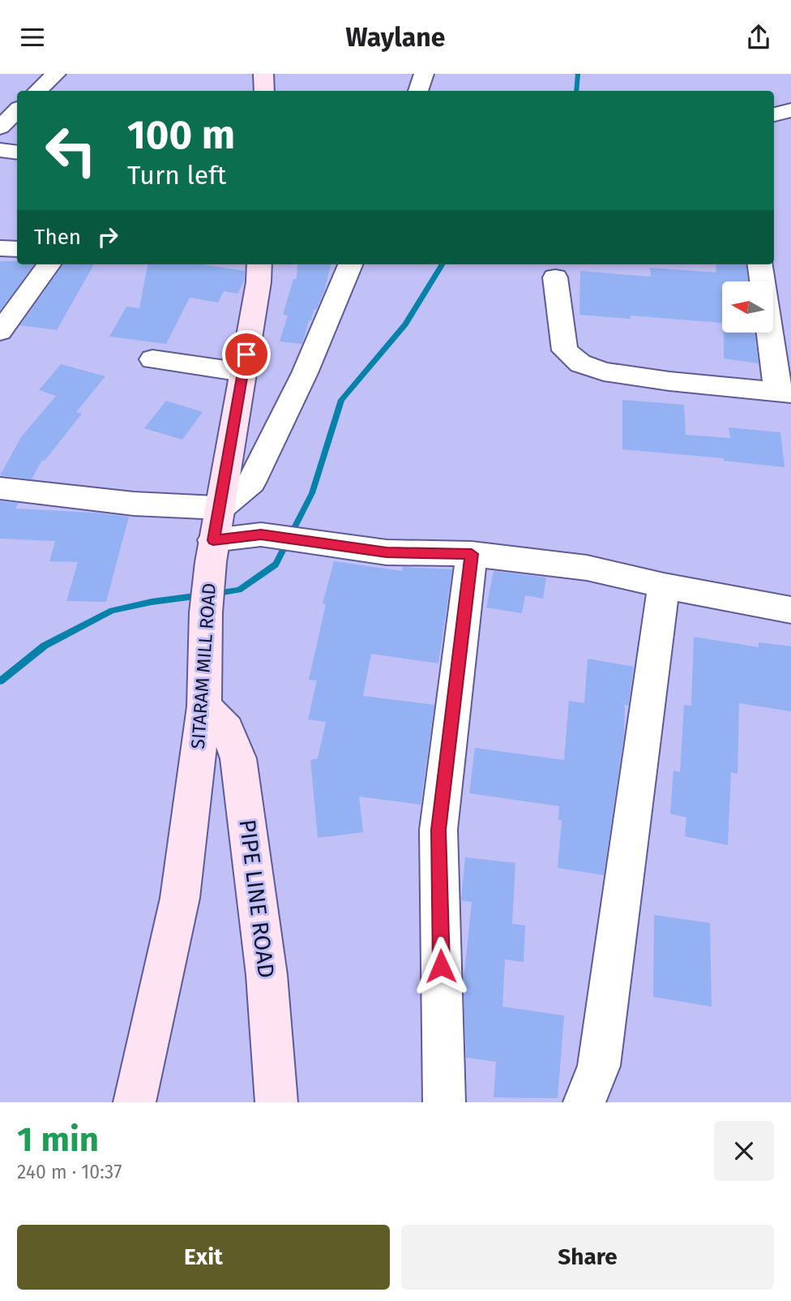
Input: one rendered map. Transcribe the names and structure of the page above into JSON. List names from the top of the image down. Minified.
{"streets":{"main road":["SITARAM MILL ROAD","PIPE LINE ROAD"]},"crossings":[["SITARAM MILL ROAD","PIPE LINE ROAD"]],"north":"left","page":{"header":"Waylane","turn":["100 m","Turn left"],"then":"Then","heading":["1 min","240 m · 10:37"],"buttons":["Exit","Share"]}}
